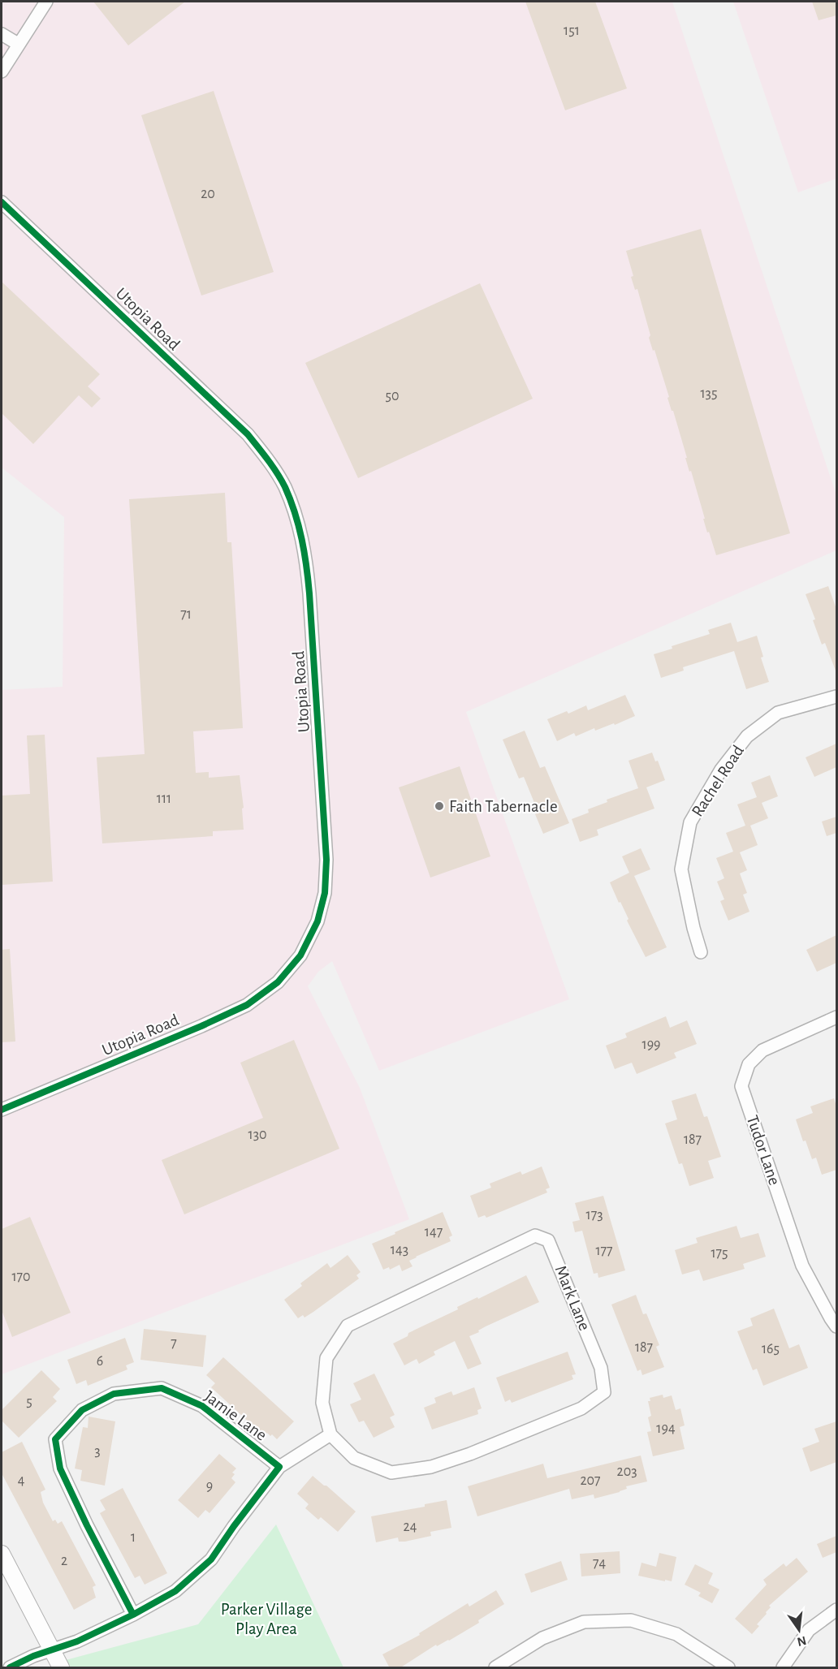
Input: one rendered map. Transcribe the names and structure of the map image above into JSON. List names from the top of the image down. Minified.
{"streets":{"street":["Utopia Road","Rachel Road","Tudor Lane","Mark Lane","Jamie Lane"]},"parks":["Parker Village Play Area"],"places":["Faith Tabernacle"],"house_numbers":["151","20","135","50","71","111","199","130","187","173","147","143","177","175","170","7","187","165","6","5","194","3","203","4","207","9","24","1","2","74"],"north":"bottom"}
